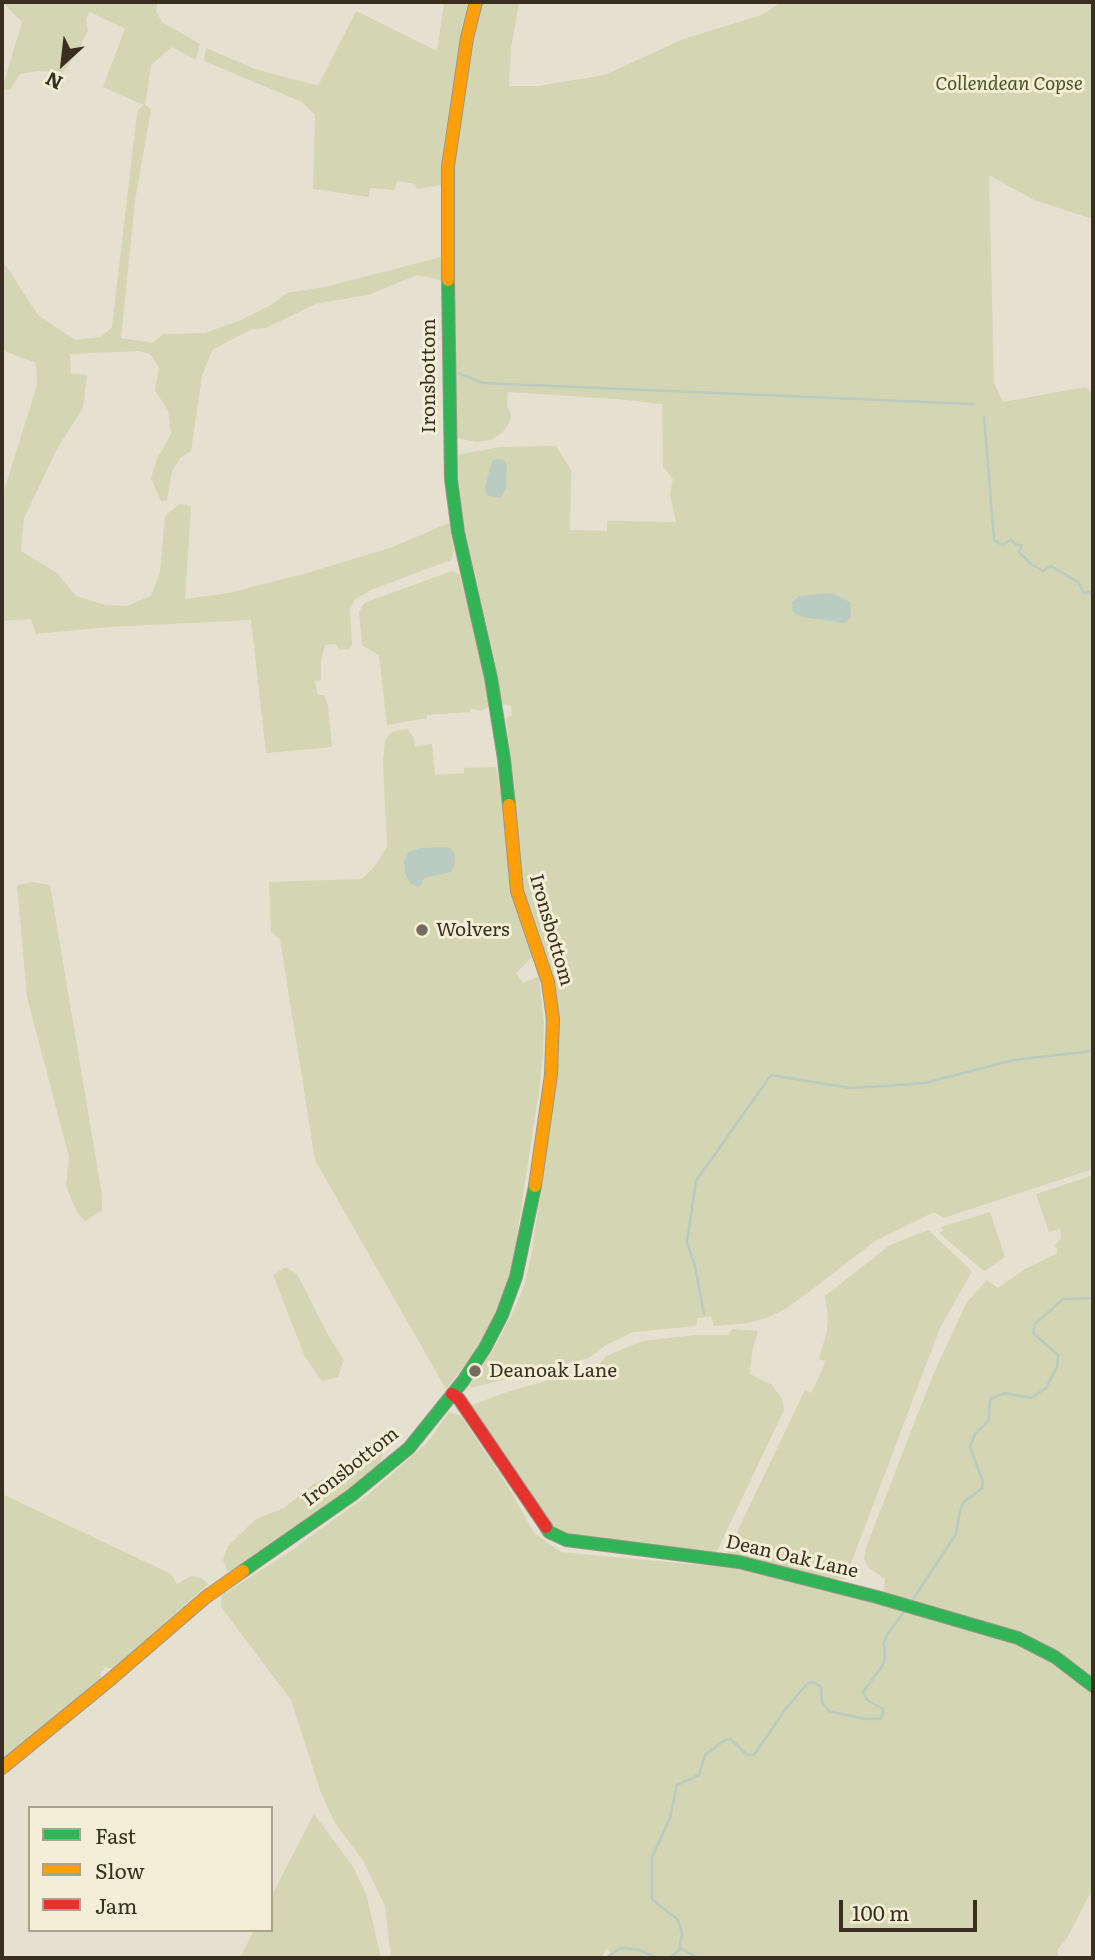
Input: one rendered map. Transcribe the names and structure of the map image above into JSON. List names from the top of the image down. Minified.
{"streets":{"street":["Ironsbottom","Dean Oak Lane"]},"crossings":[["Ironsbottom","Dean Oak Lane"]],"parks":["Collendean Copse"],"places":["Wolvers","Deanoak Lane"],"legend":["Fast","Slow","Jam"],"scale_bar":"100 m","north":"bottom left"}
